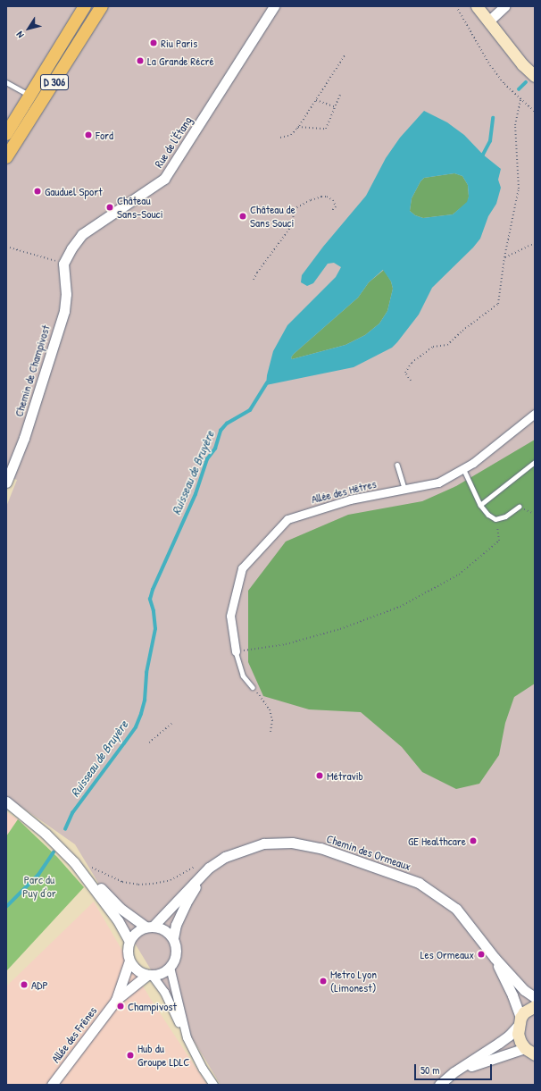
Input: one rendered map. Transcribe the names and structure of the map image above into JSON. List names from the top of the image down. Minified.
{"streets":{"main road":["D 306"],"street":["Rue de l'Étang","Chemin de Champivost","Allée des Hêtres","Chemin des Ormeaux","Allée des Frênes"]},"crossings":[["Rue de l'Étang","Chemin de Champivost"],["Chemin des Ormeaux","Allée des Frênes"]],"water":["Ruisseau de Bruyère"],"parks":["Parc du Puy d'or"],"places":["Riu Paris","La Grande Récré","Ford","Gauduel Sport","Château Sans-Souci","Château de Sans Souci","Métravib","GE Healthcare","Les Ormeaux","Metro Lyon (Limonest)","ADP","Champivost","Hub du Groupe LDLC"],"scale_bar":"50 m","north":"bottom left"}
